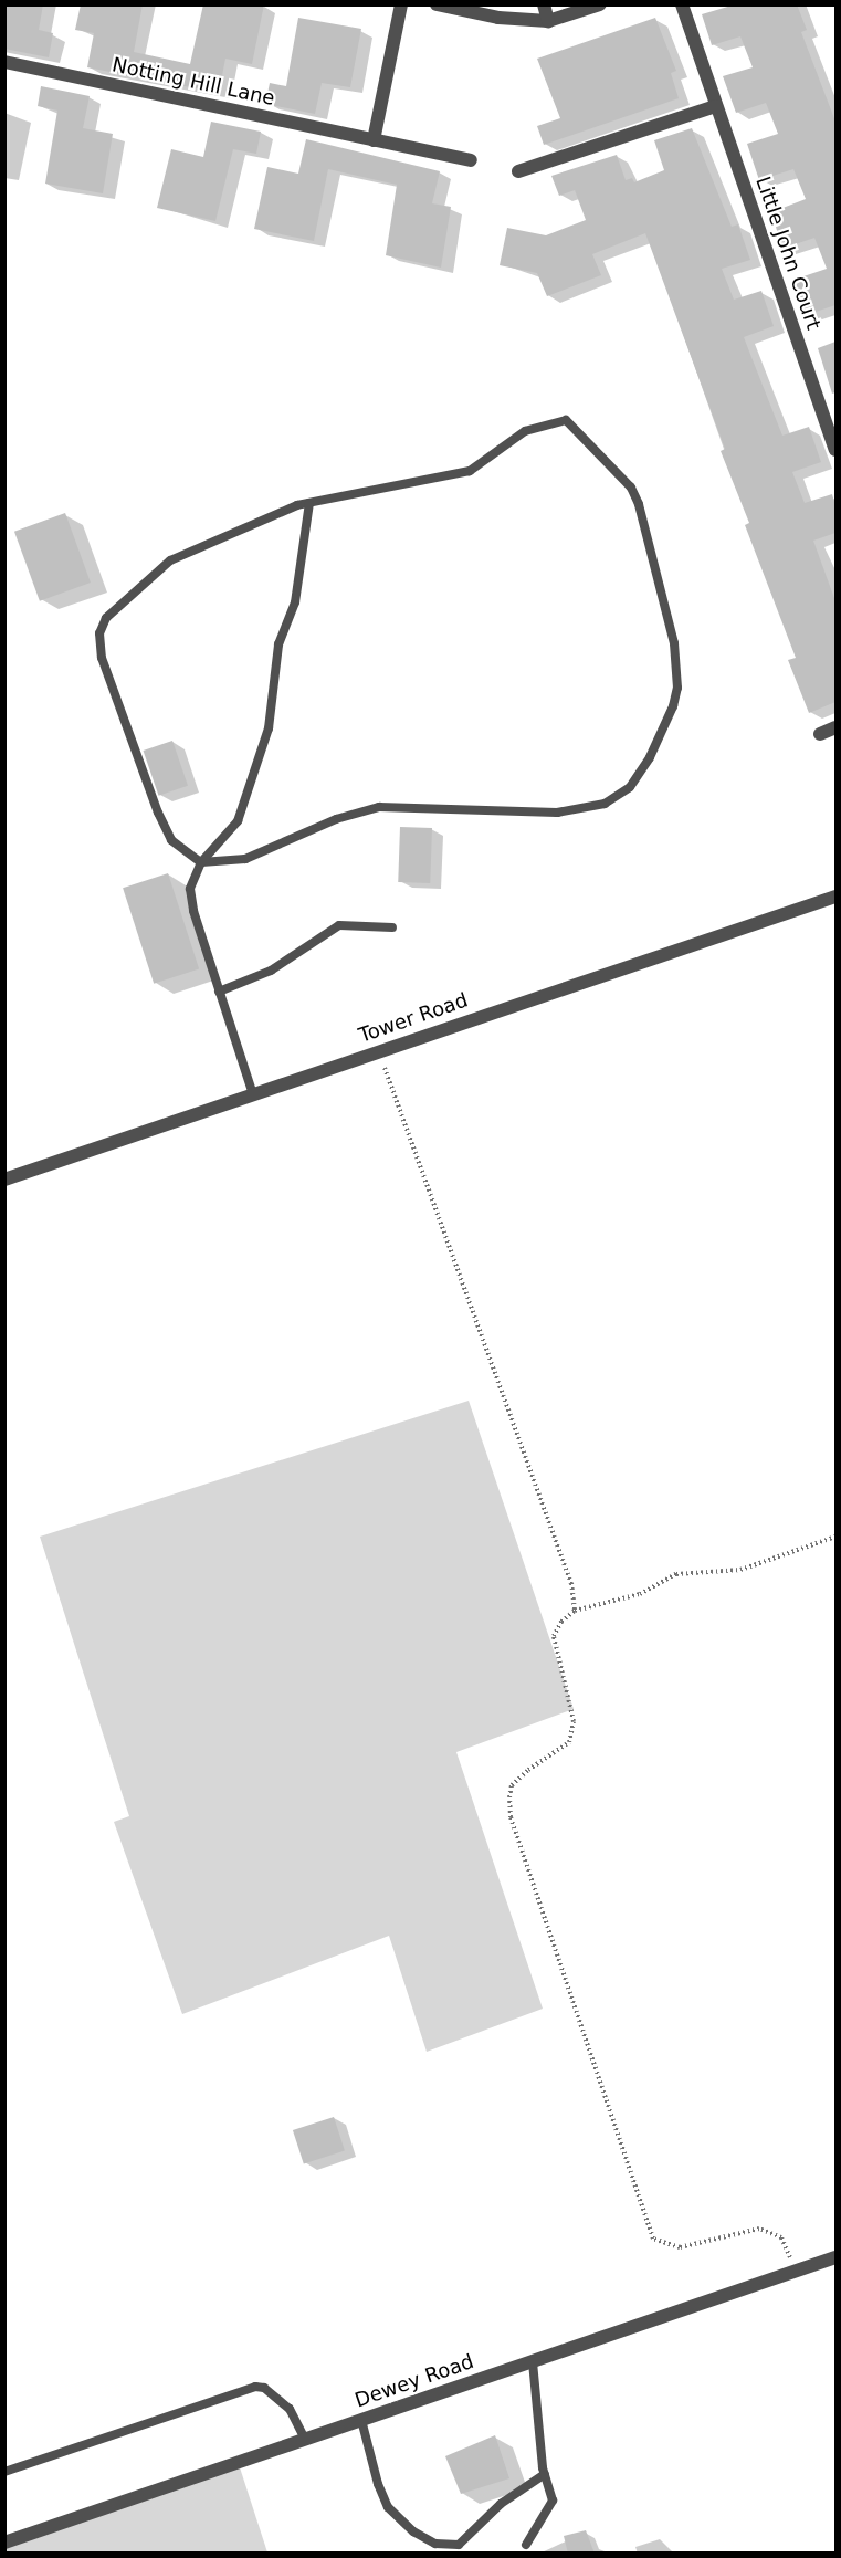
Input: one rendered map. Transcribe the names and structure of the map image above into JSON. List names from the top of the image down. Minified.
{"streets":{"street":["Notting Hill Lane","Little John Court","Tower Road","Dewey Road"]}}
